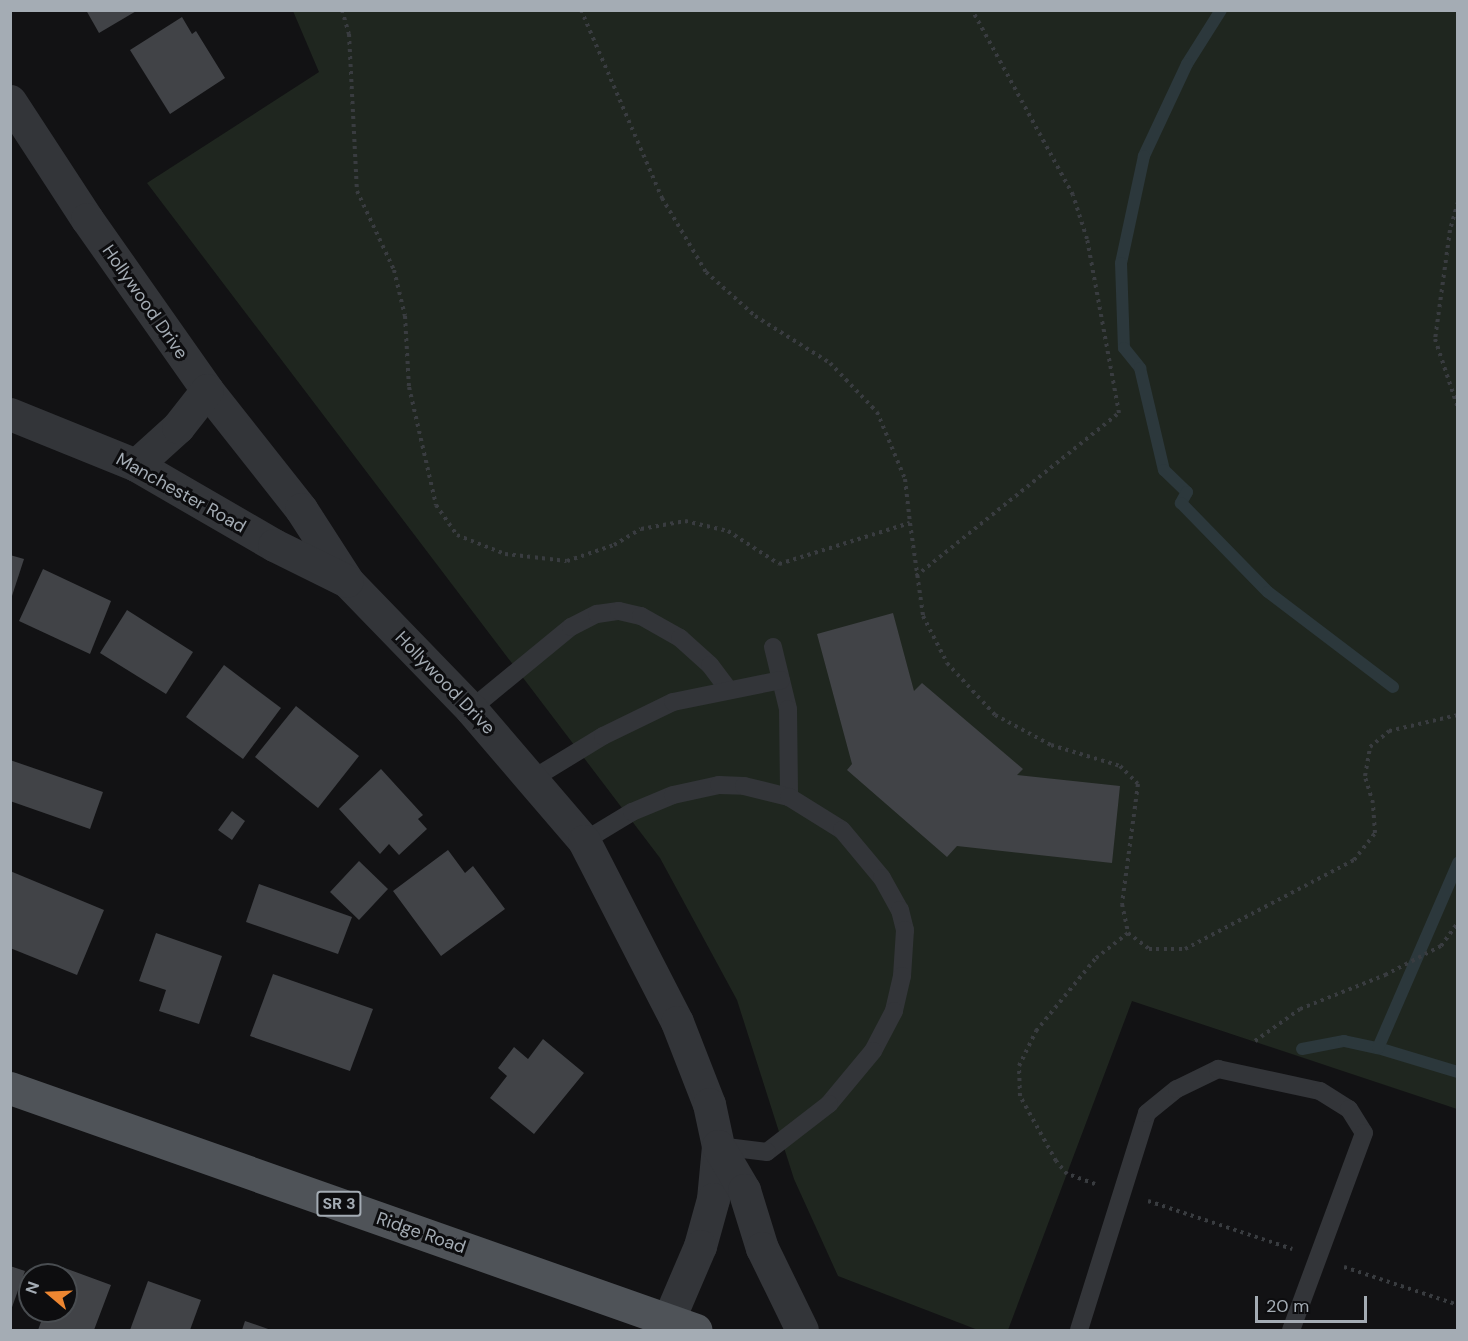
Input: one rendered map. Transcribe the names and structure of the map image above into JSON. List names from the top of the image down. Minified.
{"streets":{"main road":["SR 3","Ridge Road"],"street":["Hollywood Drive","Manchester Road"]},"crossings":[["Hollywood Drive","Manchester Road"],["Hollywood Drive","Ridge Road"]],"scale_bar":"20 m","north":"left"}
